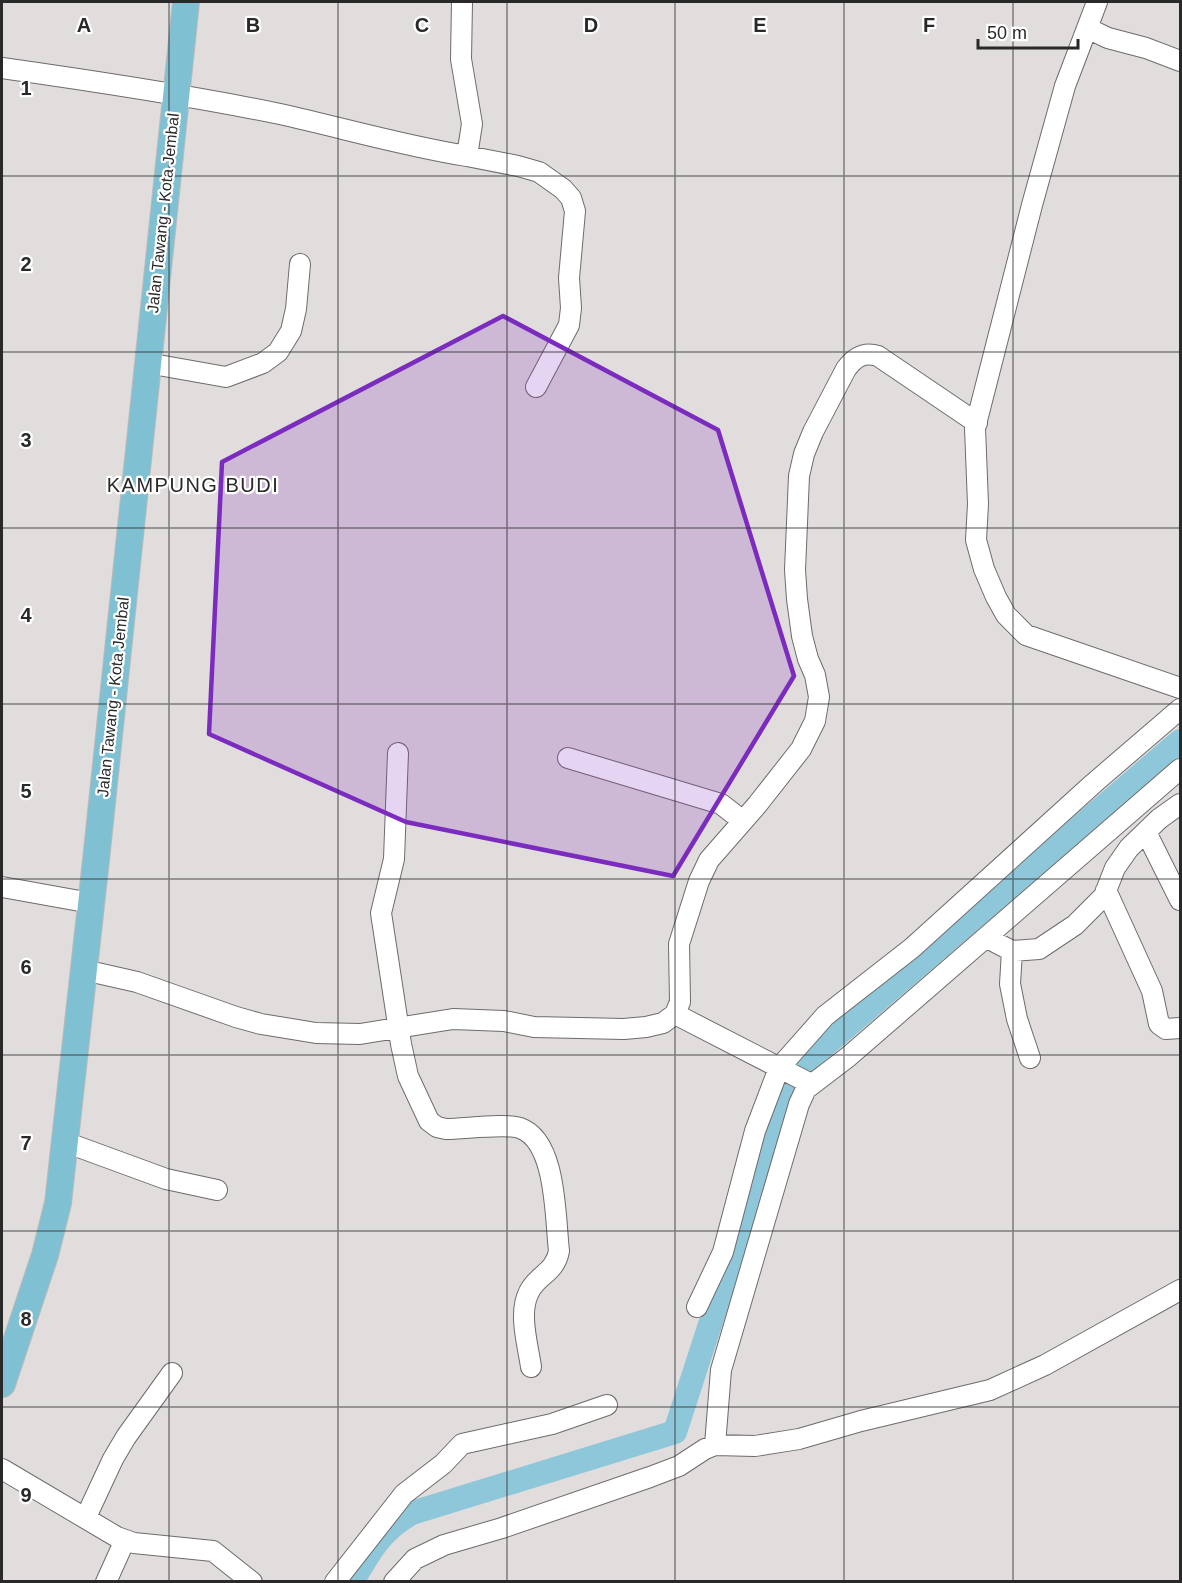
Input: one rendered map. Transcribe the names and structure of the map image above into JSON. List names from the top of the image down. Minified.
{"streets":{"main road":["Jalan Tawang - Kota Jembal"]},"districts":["KAMPUNG BUDI"],"scale_bar":"50 m","grid":{"columns":["A","B","C","D","E","F"],"rows":["1","2","3","4","5","6","7","8","9"]}}
